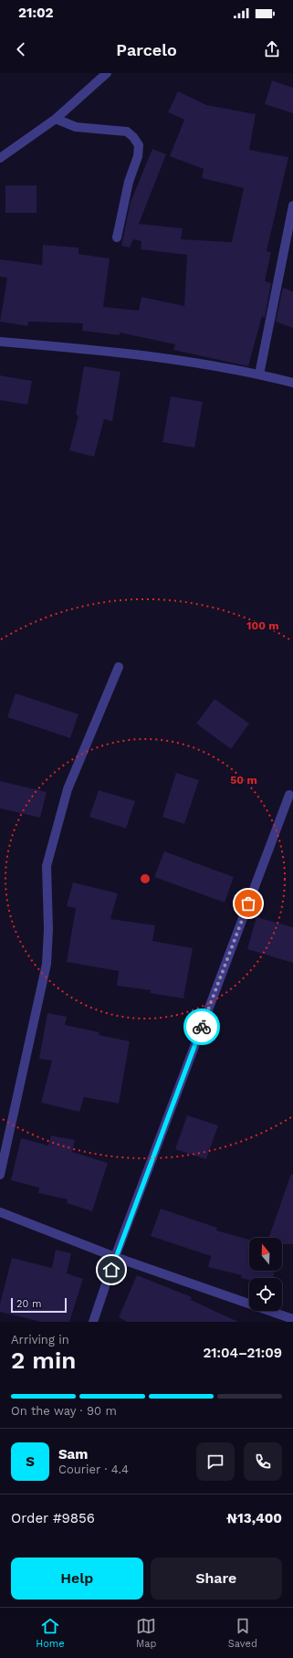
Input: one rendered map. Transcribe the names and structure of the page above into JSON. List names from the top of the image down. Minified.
{"scale_bar":"20 m","north":"top","page":{"status":"21:02","header":"Parcelo","scale":"20 m","heading":["2 min","Arriving in","21:04–21:09"],"panel":["Sam","Courier · 4.4","Order #9856","₦13,400"],"bar":"On the way · 90 m","round":"S","buttons":["Help","Share"],"tabs":["Home","Map","Saved"]},"rings":["100 m","50 m"]}
